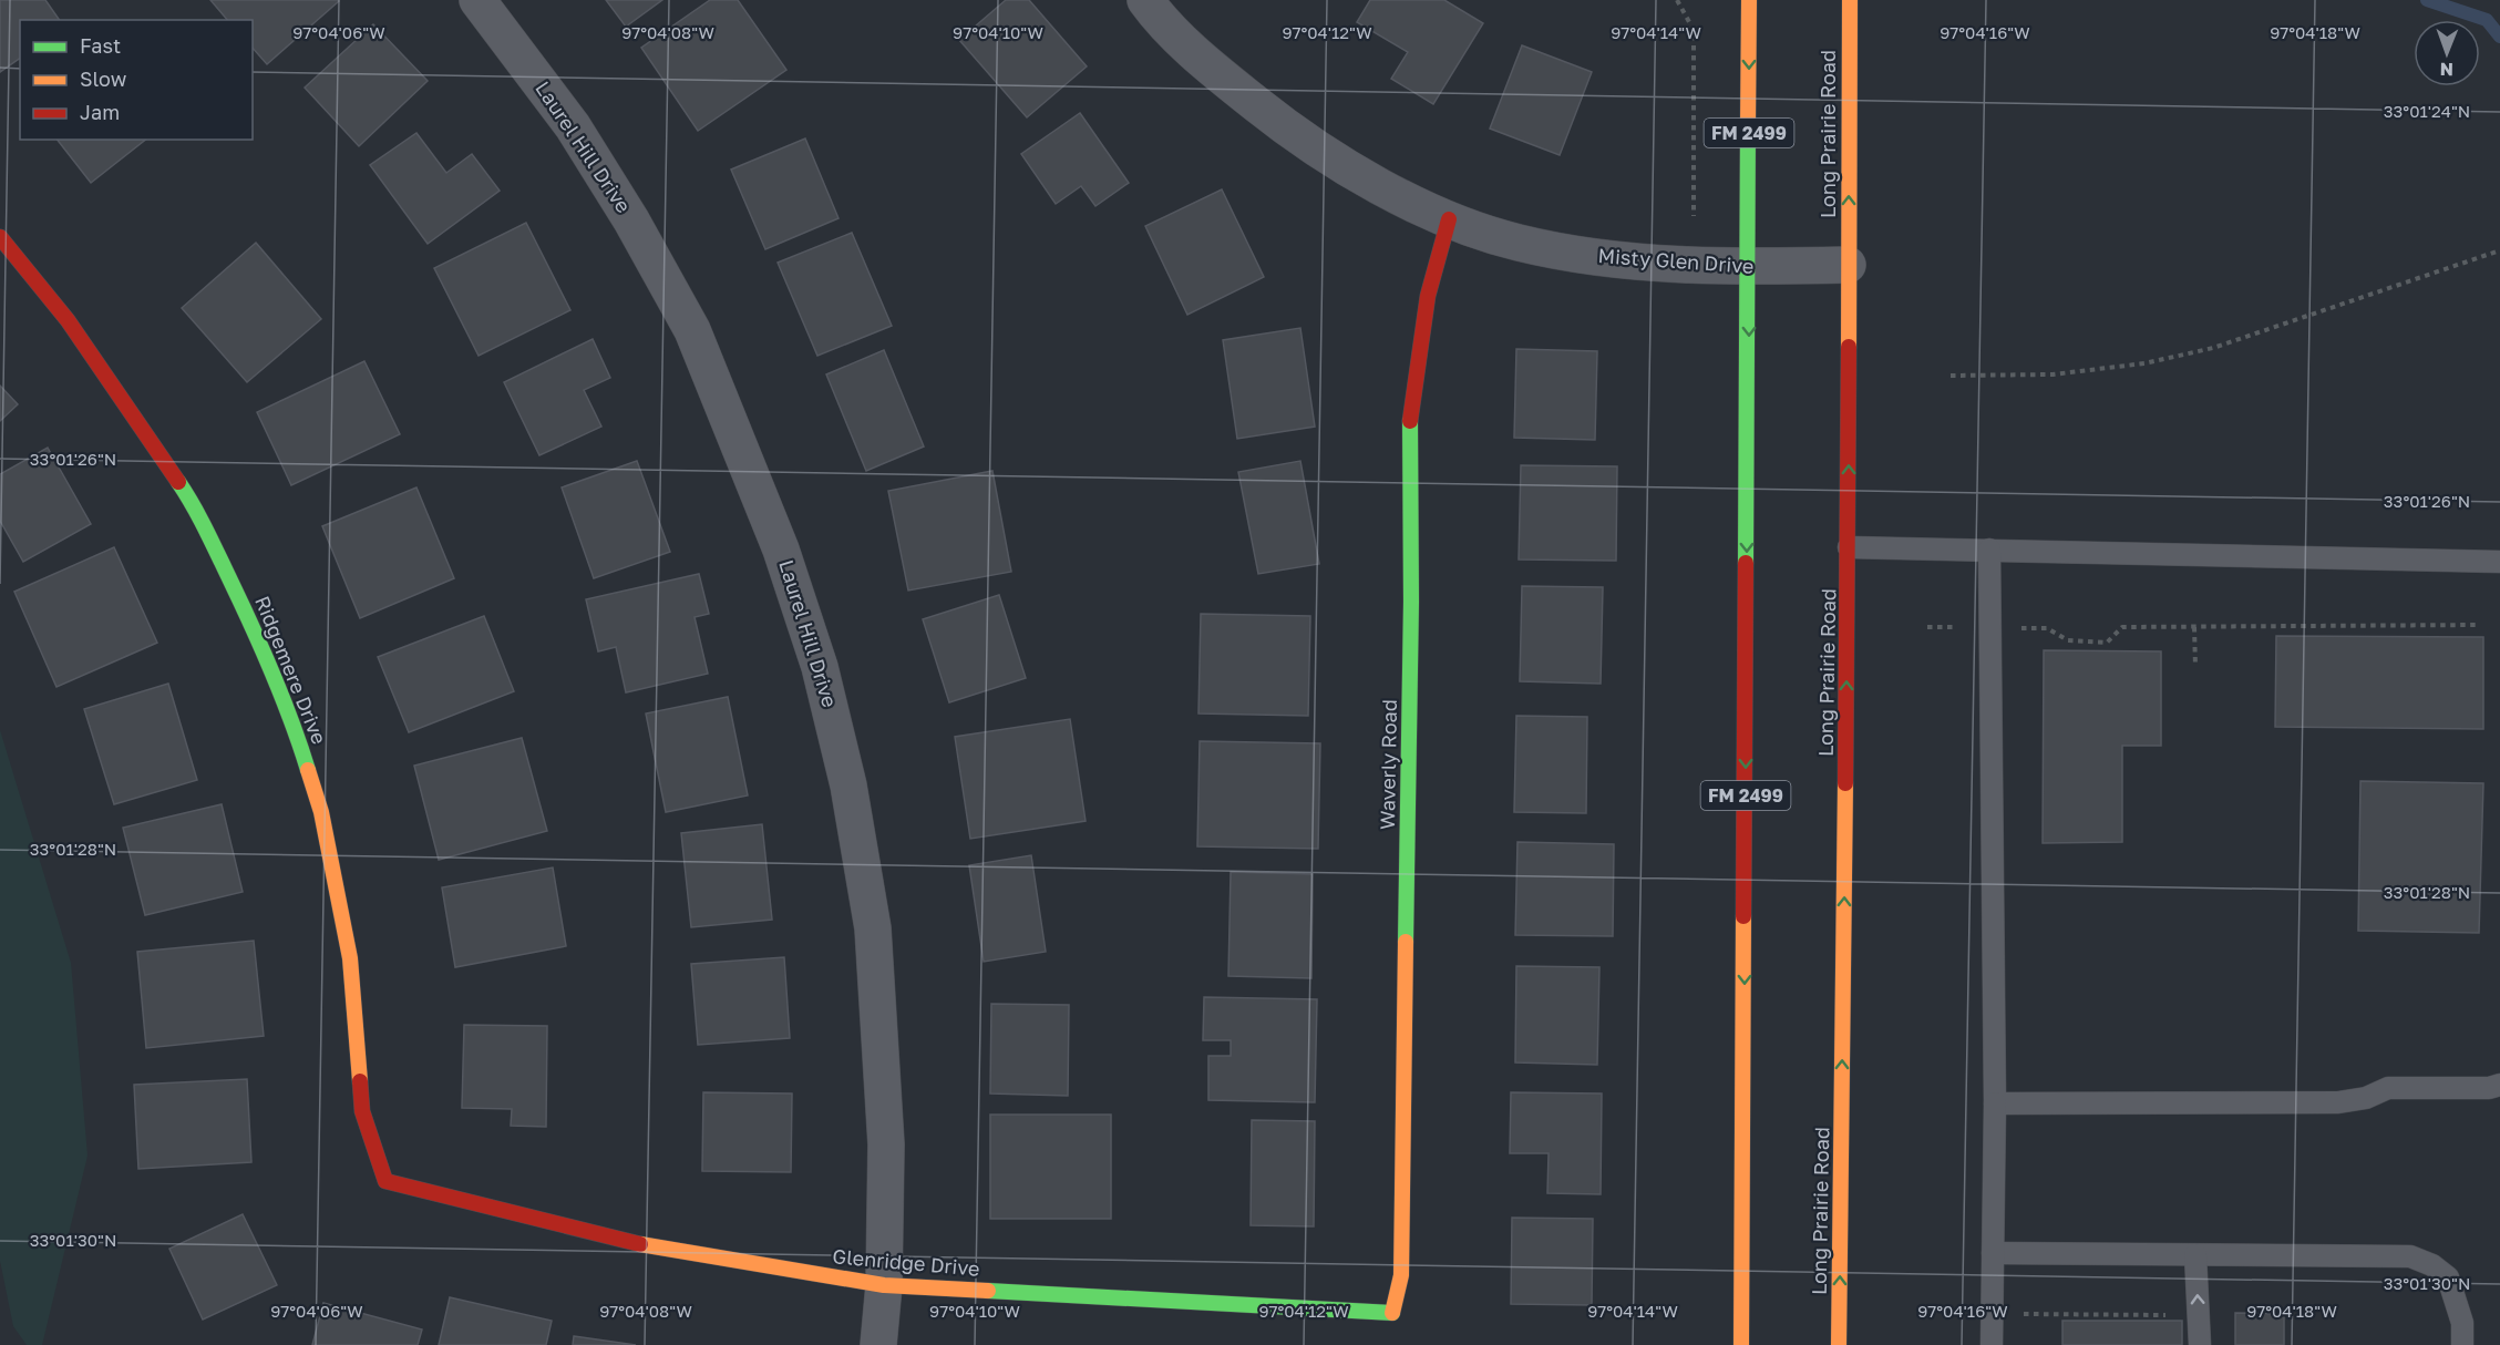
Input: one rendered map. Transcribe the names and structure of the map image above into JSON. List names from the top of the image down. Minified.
{"streets":{"street":["FM 2499","Long Prairie Road","Laurel Hill Drive","Misty Glen Drive","Ridgemere Drive","Waverly Road","Glenridge Drive"]},"crossings":[["FM 2499","Misty Glen Drive"],["Long Prairie Road","Misty Glen Drive"],["Laurel Hill Drive","Glenridge Drive"],["Misty Glen Drive","Waverly Road"],["Ridgemere Drive","Glenridge Drive"],["Waverly Road","Glenridge Drive"]],"legend":["Fast","Slow","Jam"],"north":"bottom","coordinates":["97°04'06\"W","97°04'08\"W","97°04'10\"W","97°04'12\"W","97°04'14\"W","97°04'16\"W","97°04'18\"W","33°01'24\"N","33°01'26\"N","33°01'28\"N","33°01'30\"N"]}
